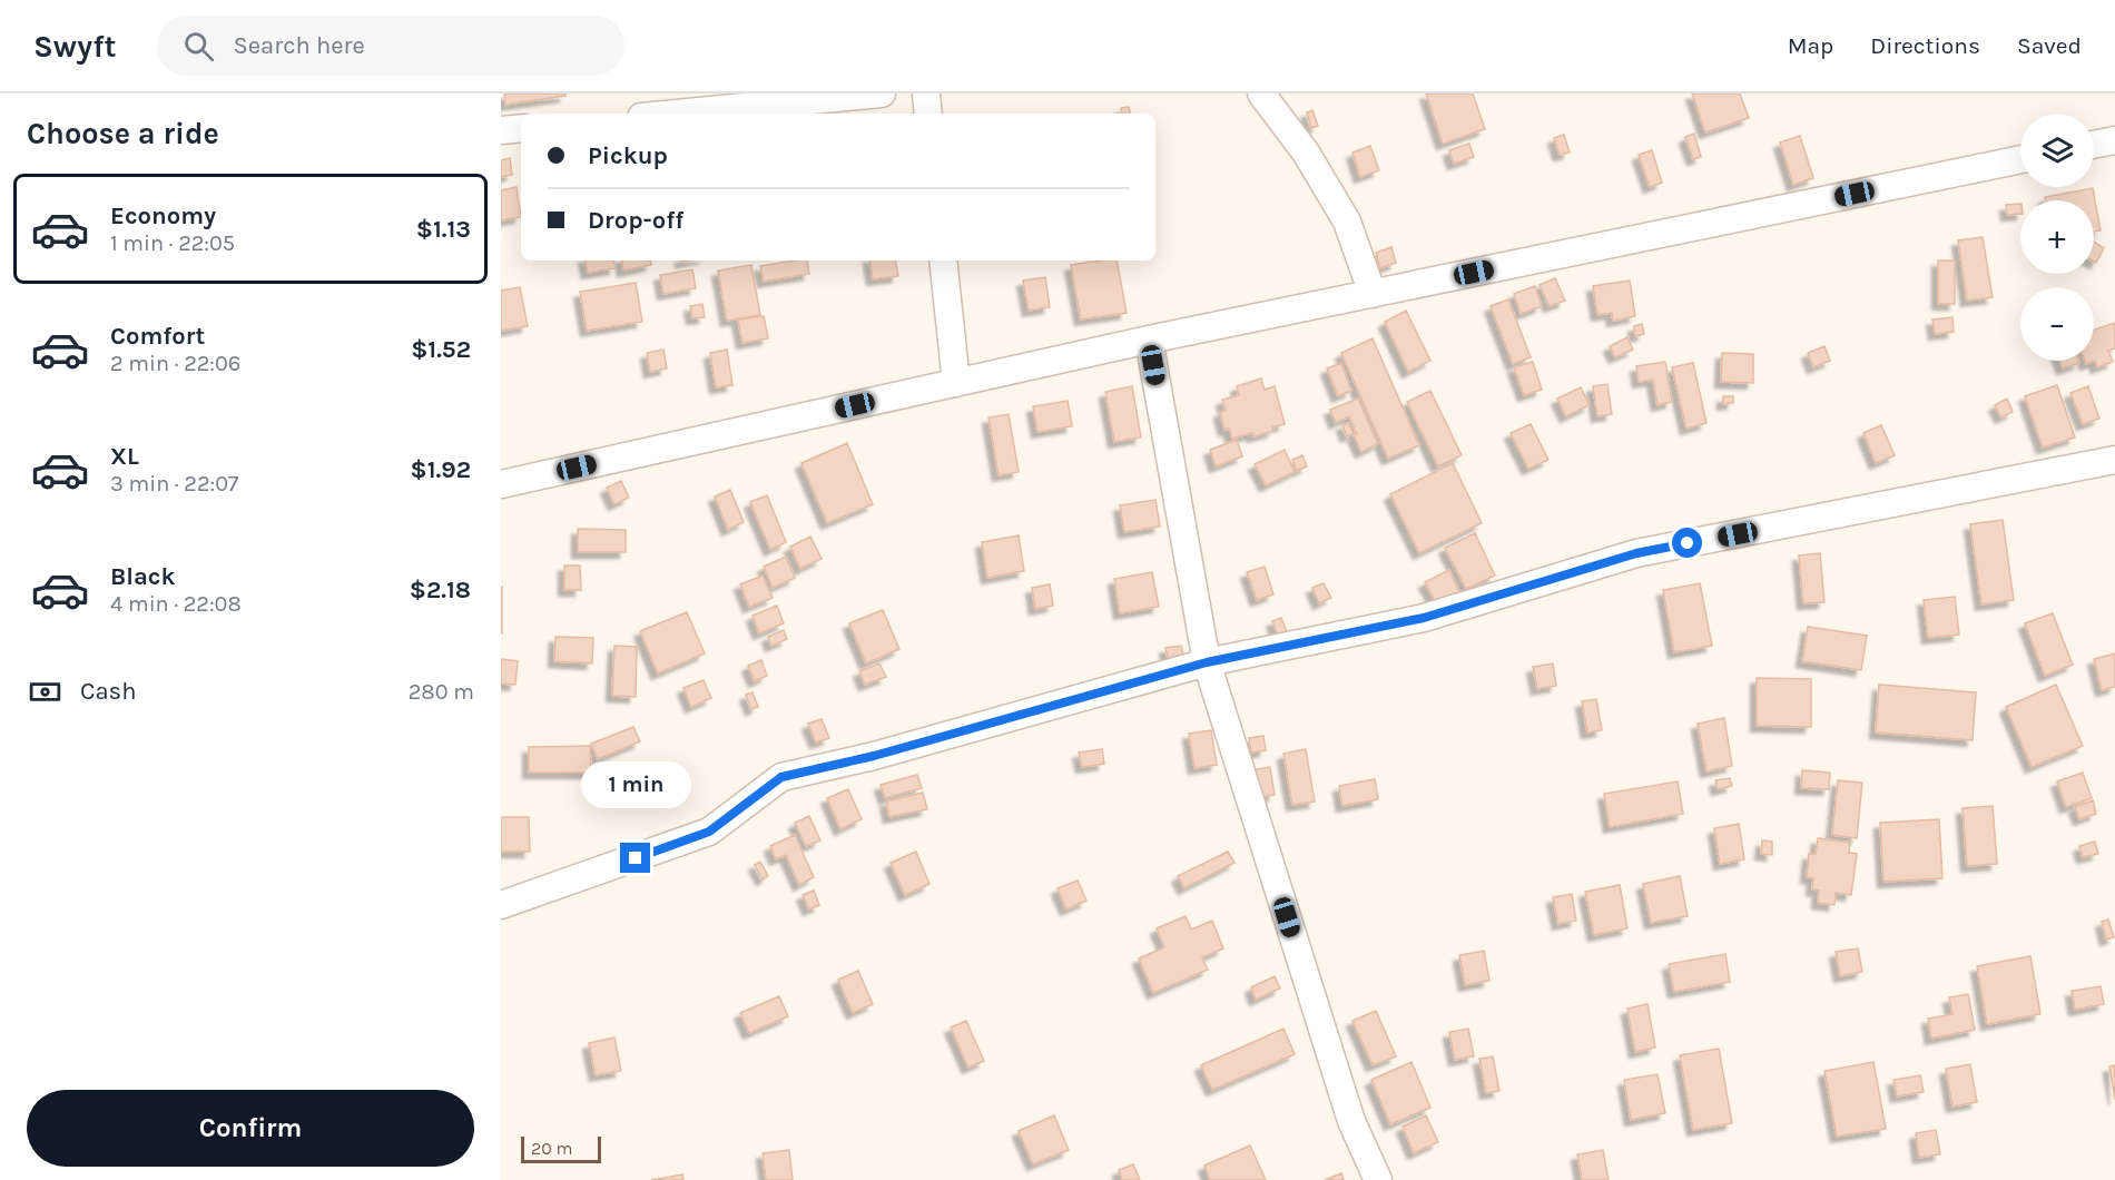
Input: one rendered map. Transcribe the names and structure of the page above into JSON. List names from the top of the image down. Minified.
{"scale_bar":"20 m","page":{"header":"Swyft","search":"Search here","nav":["Map","Directions","Saved"],"heading":"Choose a ride","map_buttons":["+","−"],"banner":["Pickup","Drop-off"],"list":[{"name":"Economy","note":"1 min · 22:05","value":"$1.13"},{"name":"Comfort","note":"2 min · 22:06","value":"$1.52"},{"name":"XL","note":"3 min · 22:07","value":"$1.92"},{"name":"Black","note":"4 min · 22:08","value":"$2.18"}],"pay":["Cash","280 m"],"bubble":"1 min","buttons":"Confirm","scale":"20 m"}}
